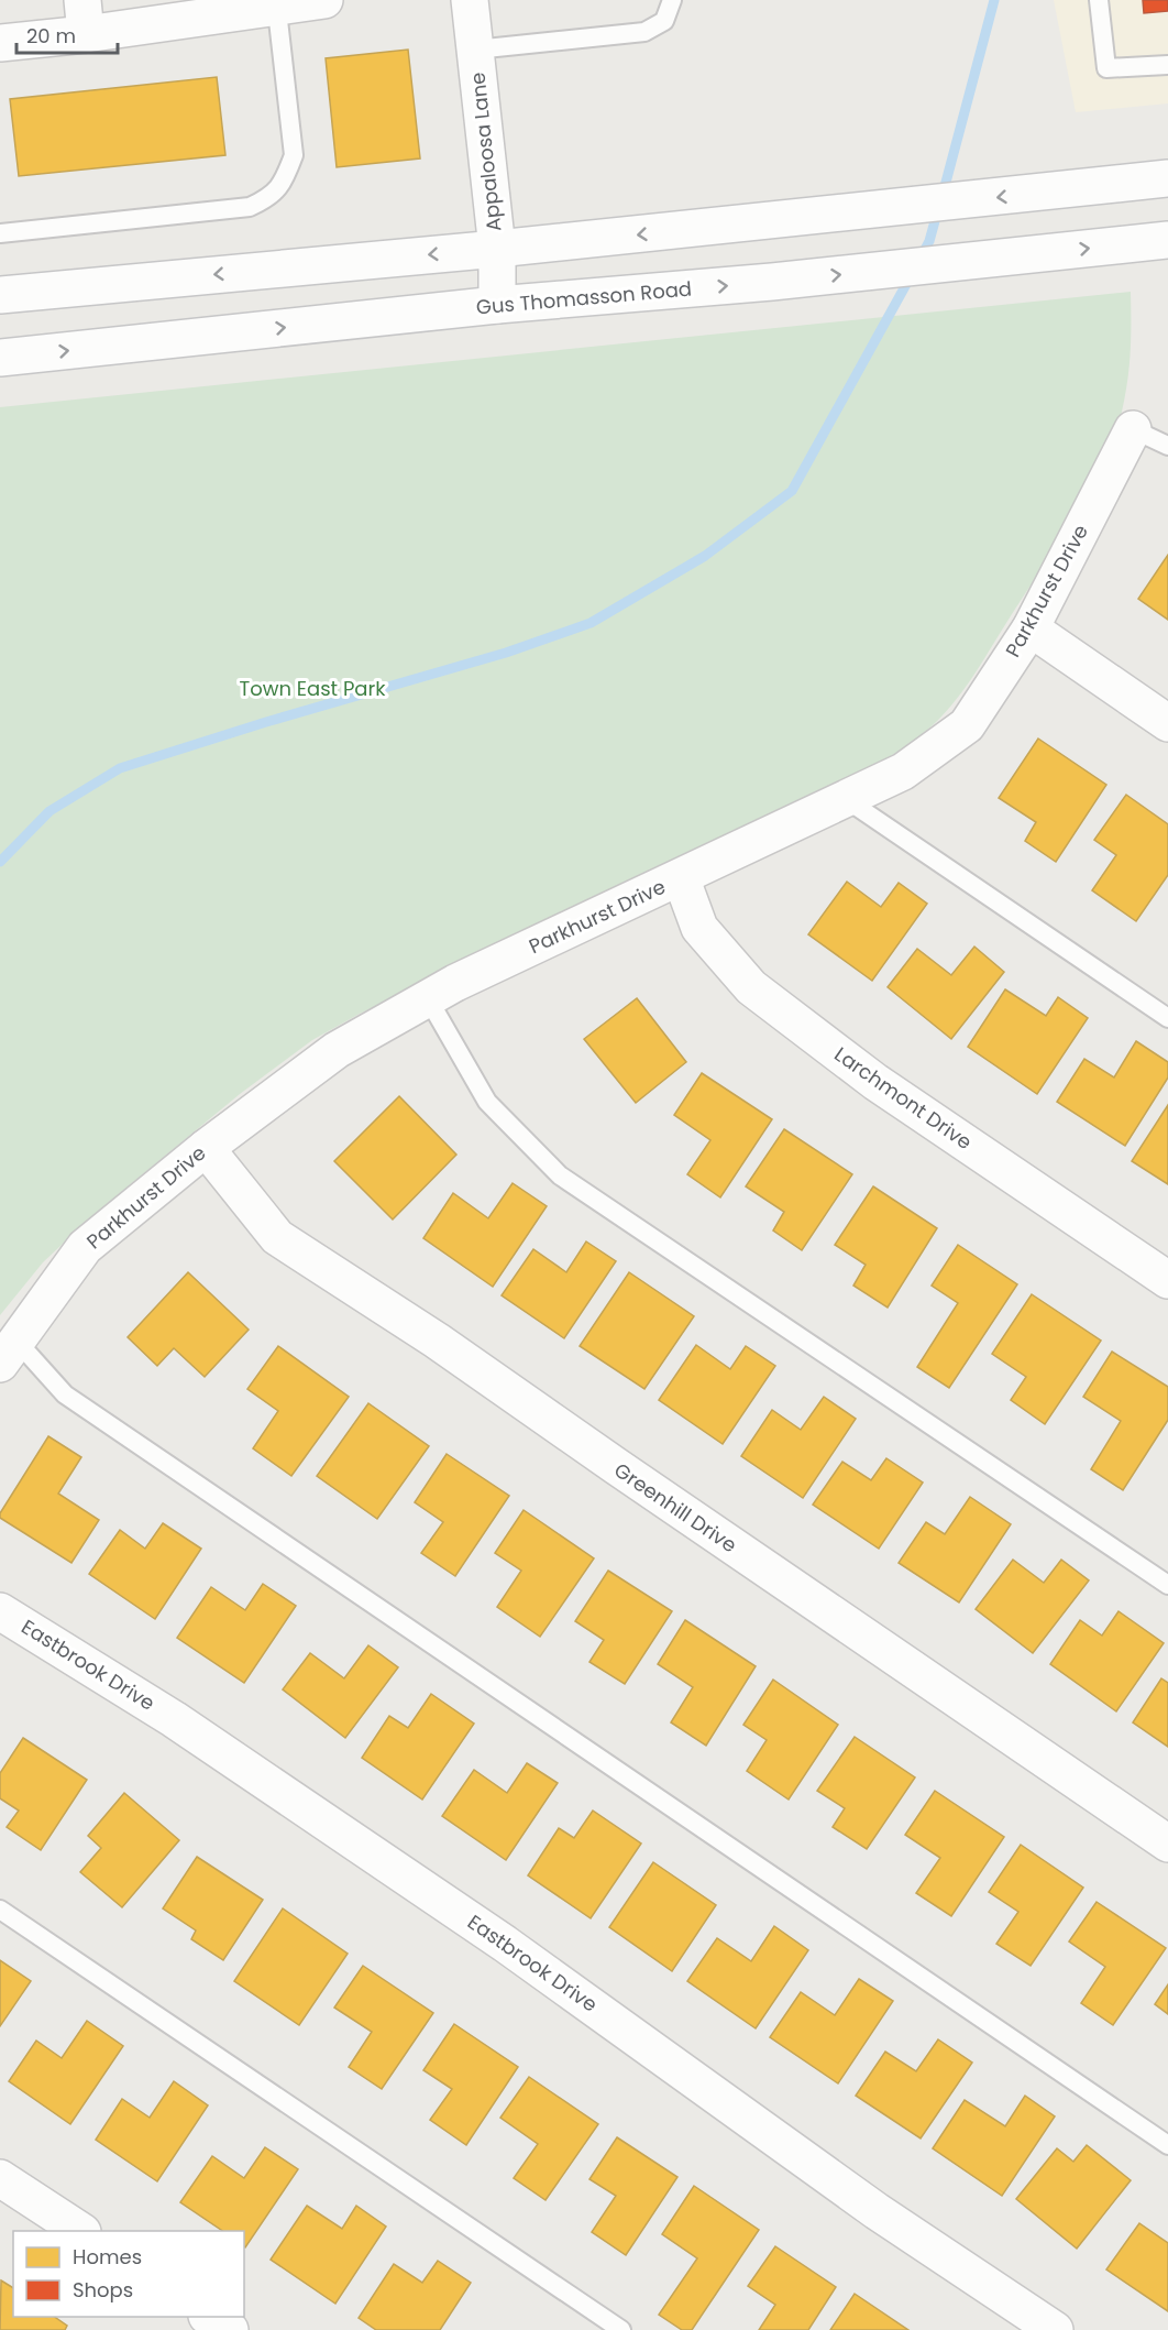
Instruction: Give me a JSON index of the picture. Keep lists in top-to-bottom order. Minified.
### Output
{"streets":{"street":["Appaloosa Lane","Gus Thomasson Road","Parkhurst Drive","Larchmont Drive","Greenhill Drive","Eastbrook Drive"]},"crossings":[["Appaloosa Lane","Gus Thomasson Road"],["Parkhurst Drive","Larchmont Drive"],["Parkhurst Drive","Greenhill Drive"]],"parks":["Town East Park"],"legend":["Homes","Shops"],"scale_bar":"20 m"}
